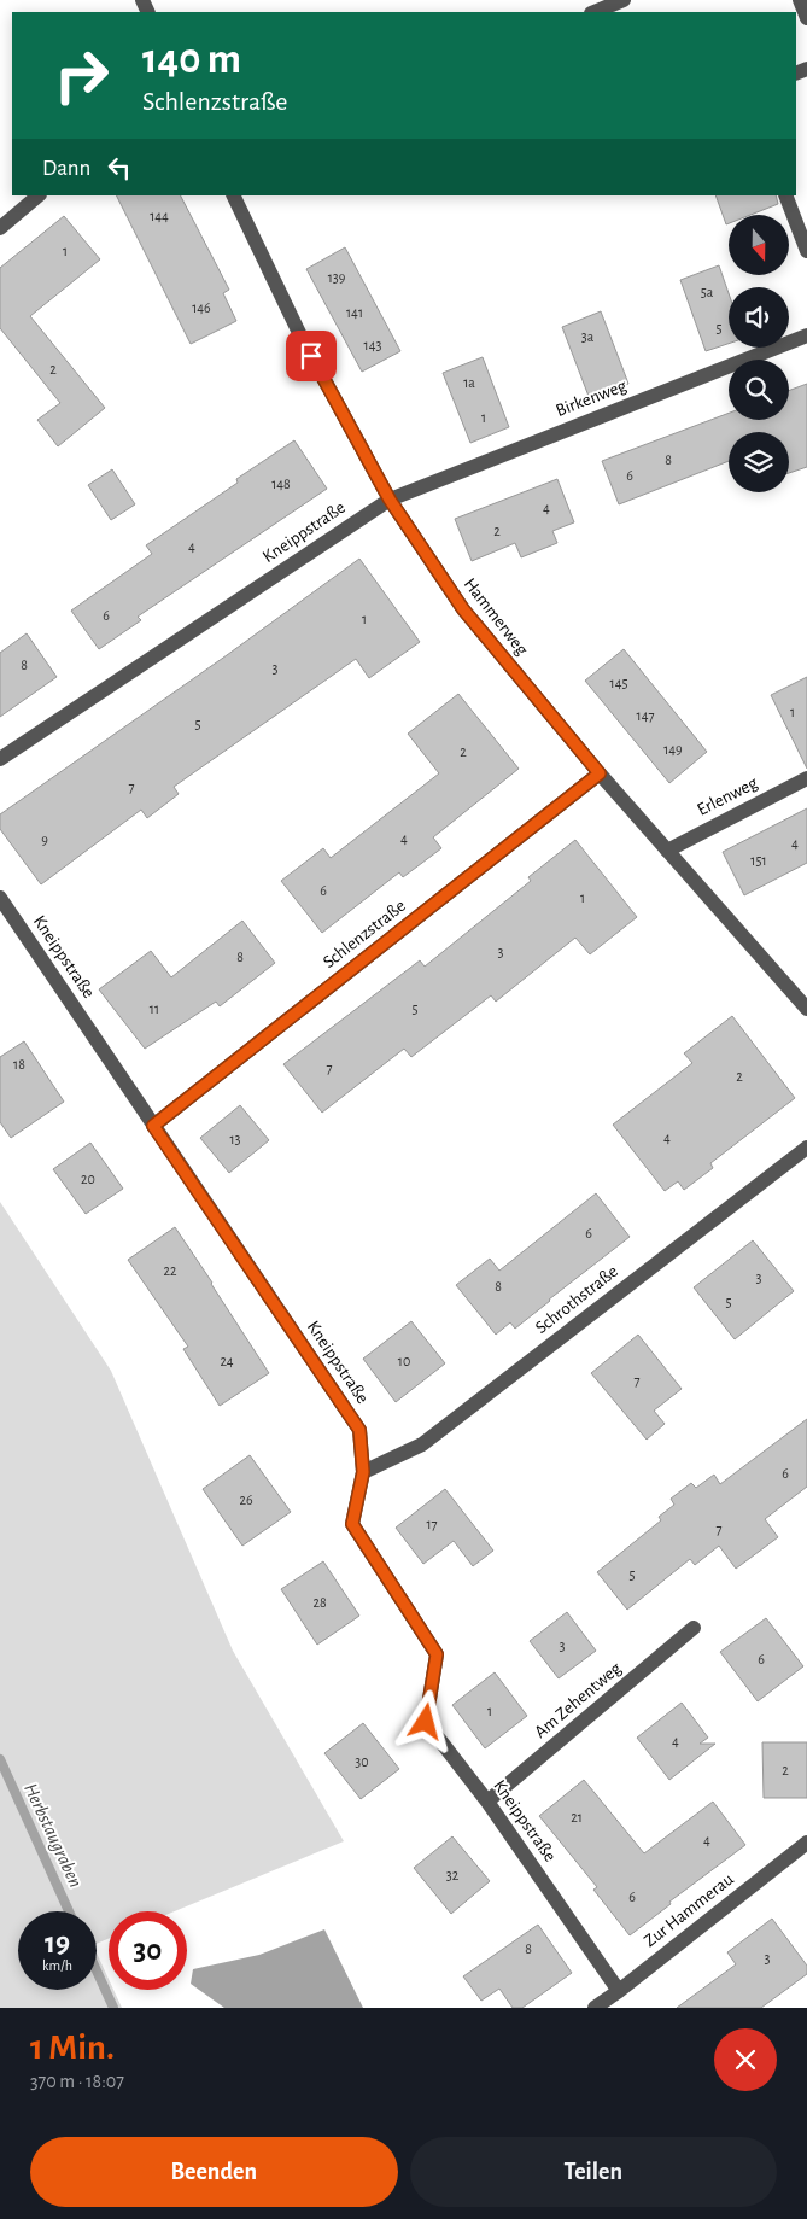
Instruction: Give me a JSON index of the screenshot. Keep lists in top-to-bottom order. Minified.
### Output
{"streets":{"street":["Birkenweg","Kneippstraße","Hammerweg","Erlenweg","Schlenzstraße","Schrothstraße","Am Zehentweg","Zur Hammerau"]},"crossings":[["Birkenweg","Kneippstraße"],["Birkenweg","Hammerweg"],["Kneippstraße","Hammerweg"],["Kneippstraße","Schlenzstraße"],["Kneippstraße","Schrothstraße"],["Kneippstraße","Am Zehentweg"],["Kneippstraße","Zur Hammerau"],["Hammerweg","Erlenweg"],["Hammerweg","Schlenzstraße"]],"water":["Herbstaugraben"],"house_numbers":["144","1","139","5a","146","141","5","3a","143","2","1a","1","8","6","148","4","2","4","6","1","8","3","145","1","147","5","149","2","7","4","9","4","151","6","1","3","8","11","5","18","7","2","4","13","20","6","22","3","8","5","24","10","7","6","26","17","7","5","28","3","6","1","4","30","2","21","4","32","6","8","3"],"north":"bottom","page":{"turn":["140 m","Schlenzstraße"],"then":"Dann","speed":"19 km/h","limit":"30","heading":["1 Min.","370 m · 18:07"],"buttons":["Beenden","Teilen"]}}
